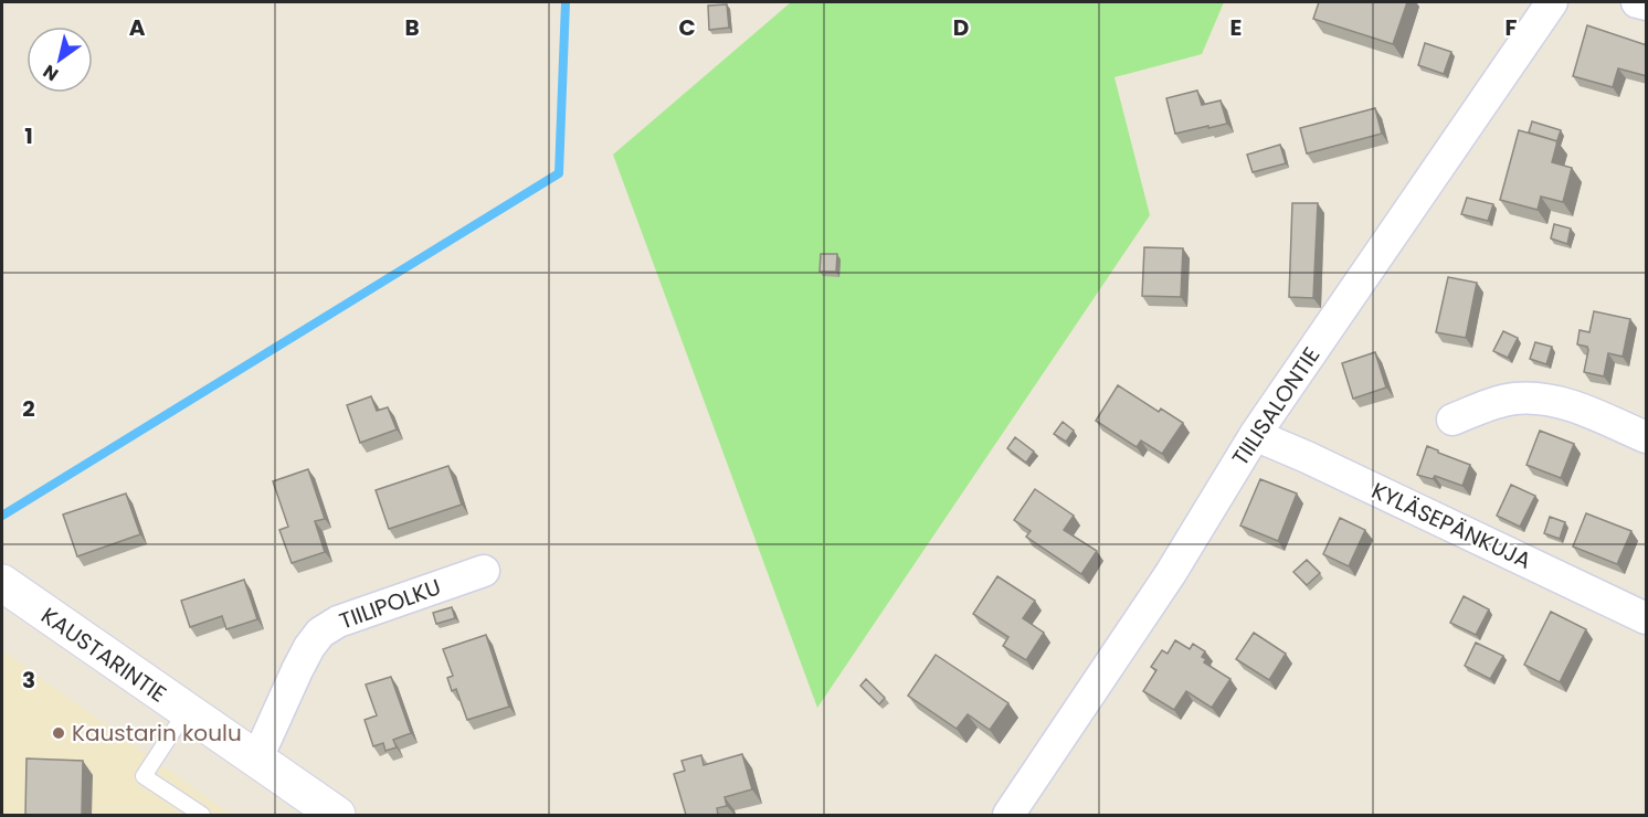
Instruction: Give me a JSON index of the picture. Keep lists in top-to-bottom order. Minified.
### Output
{"streets":{"street":["TIILISALONTIE","KYLÄSEPÄNKUJA","TIILIPOLKU","KAUSTARINTIE"]},"crossings":[["TIILISALONTIE","KYLÄSEPÄNKUJA"],["TIILIPOLKU","KAUSTARINTIE"]],"places":["Kaustarin koulu"],"north":"bottom left","grid":{"columns":["A","B","C","D","E","F"],"rows":["1","2","3"]}}
